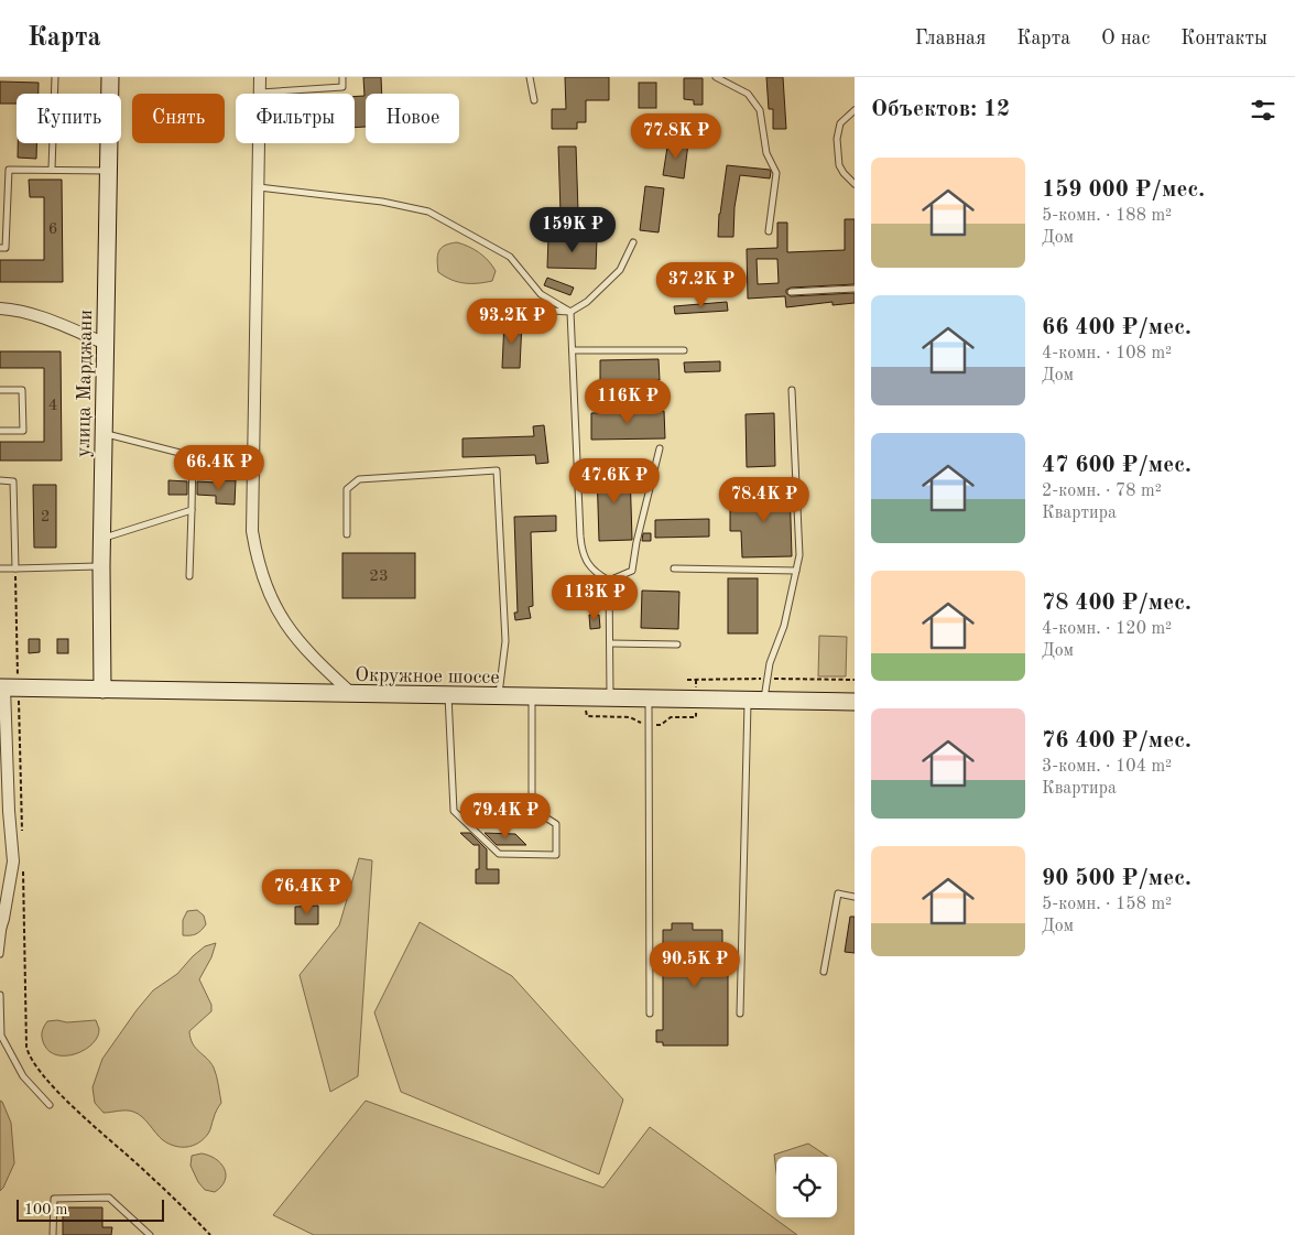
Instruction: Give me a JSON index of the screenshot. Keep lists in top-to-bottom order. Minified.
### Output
{"streets":{"street":["улица Марджани","Окружное шоссе"]},"crossings":[["улица Марджани","Окружное шоссе"]],"house_numbers":["6","4","2","23"],"scale_bar":"100 m","page":{"header":"Карта","nav":["Главная","Карта","О нас","Контакты"],"heading":"Объектов: 12","chip":["Купить","Снять","Фильтры","Новое"],"price":["77.8K ₽","159K ₽","37.2K ₽","93.2K ₽","116K ₽","66.4K ₽","47.6K ₽","78.4K ₽","113K ₽","79.4K ₽","76.4K ₽","90.5K ₽"],"list":[{"name":"159 000 ₽/мес.","note":"5-комн. · 188 m² · Дом"},{"name":"66 400 ₽/мес.","note":"4-комн. · 108 m² · Дом"},{"name":"47 600 ₽/мес.","note":"2-комн. · 78 m² · Квартира"},{"name":"78 400 ₽/мес.","note":"4-комн. · 120 m² · Дом"},{"name":"76 400 ₽/мес.","note":"3-комн. · 104 m² · Квартира"},{"name":"90 500 ₽/мес.","note":"5-комн. · 158 m² · Дом"}],"scale":"100 m"}}
